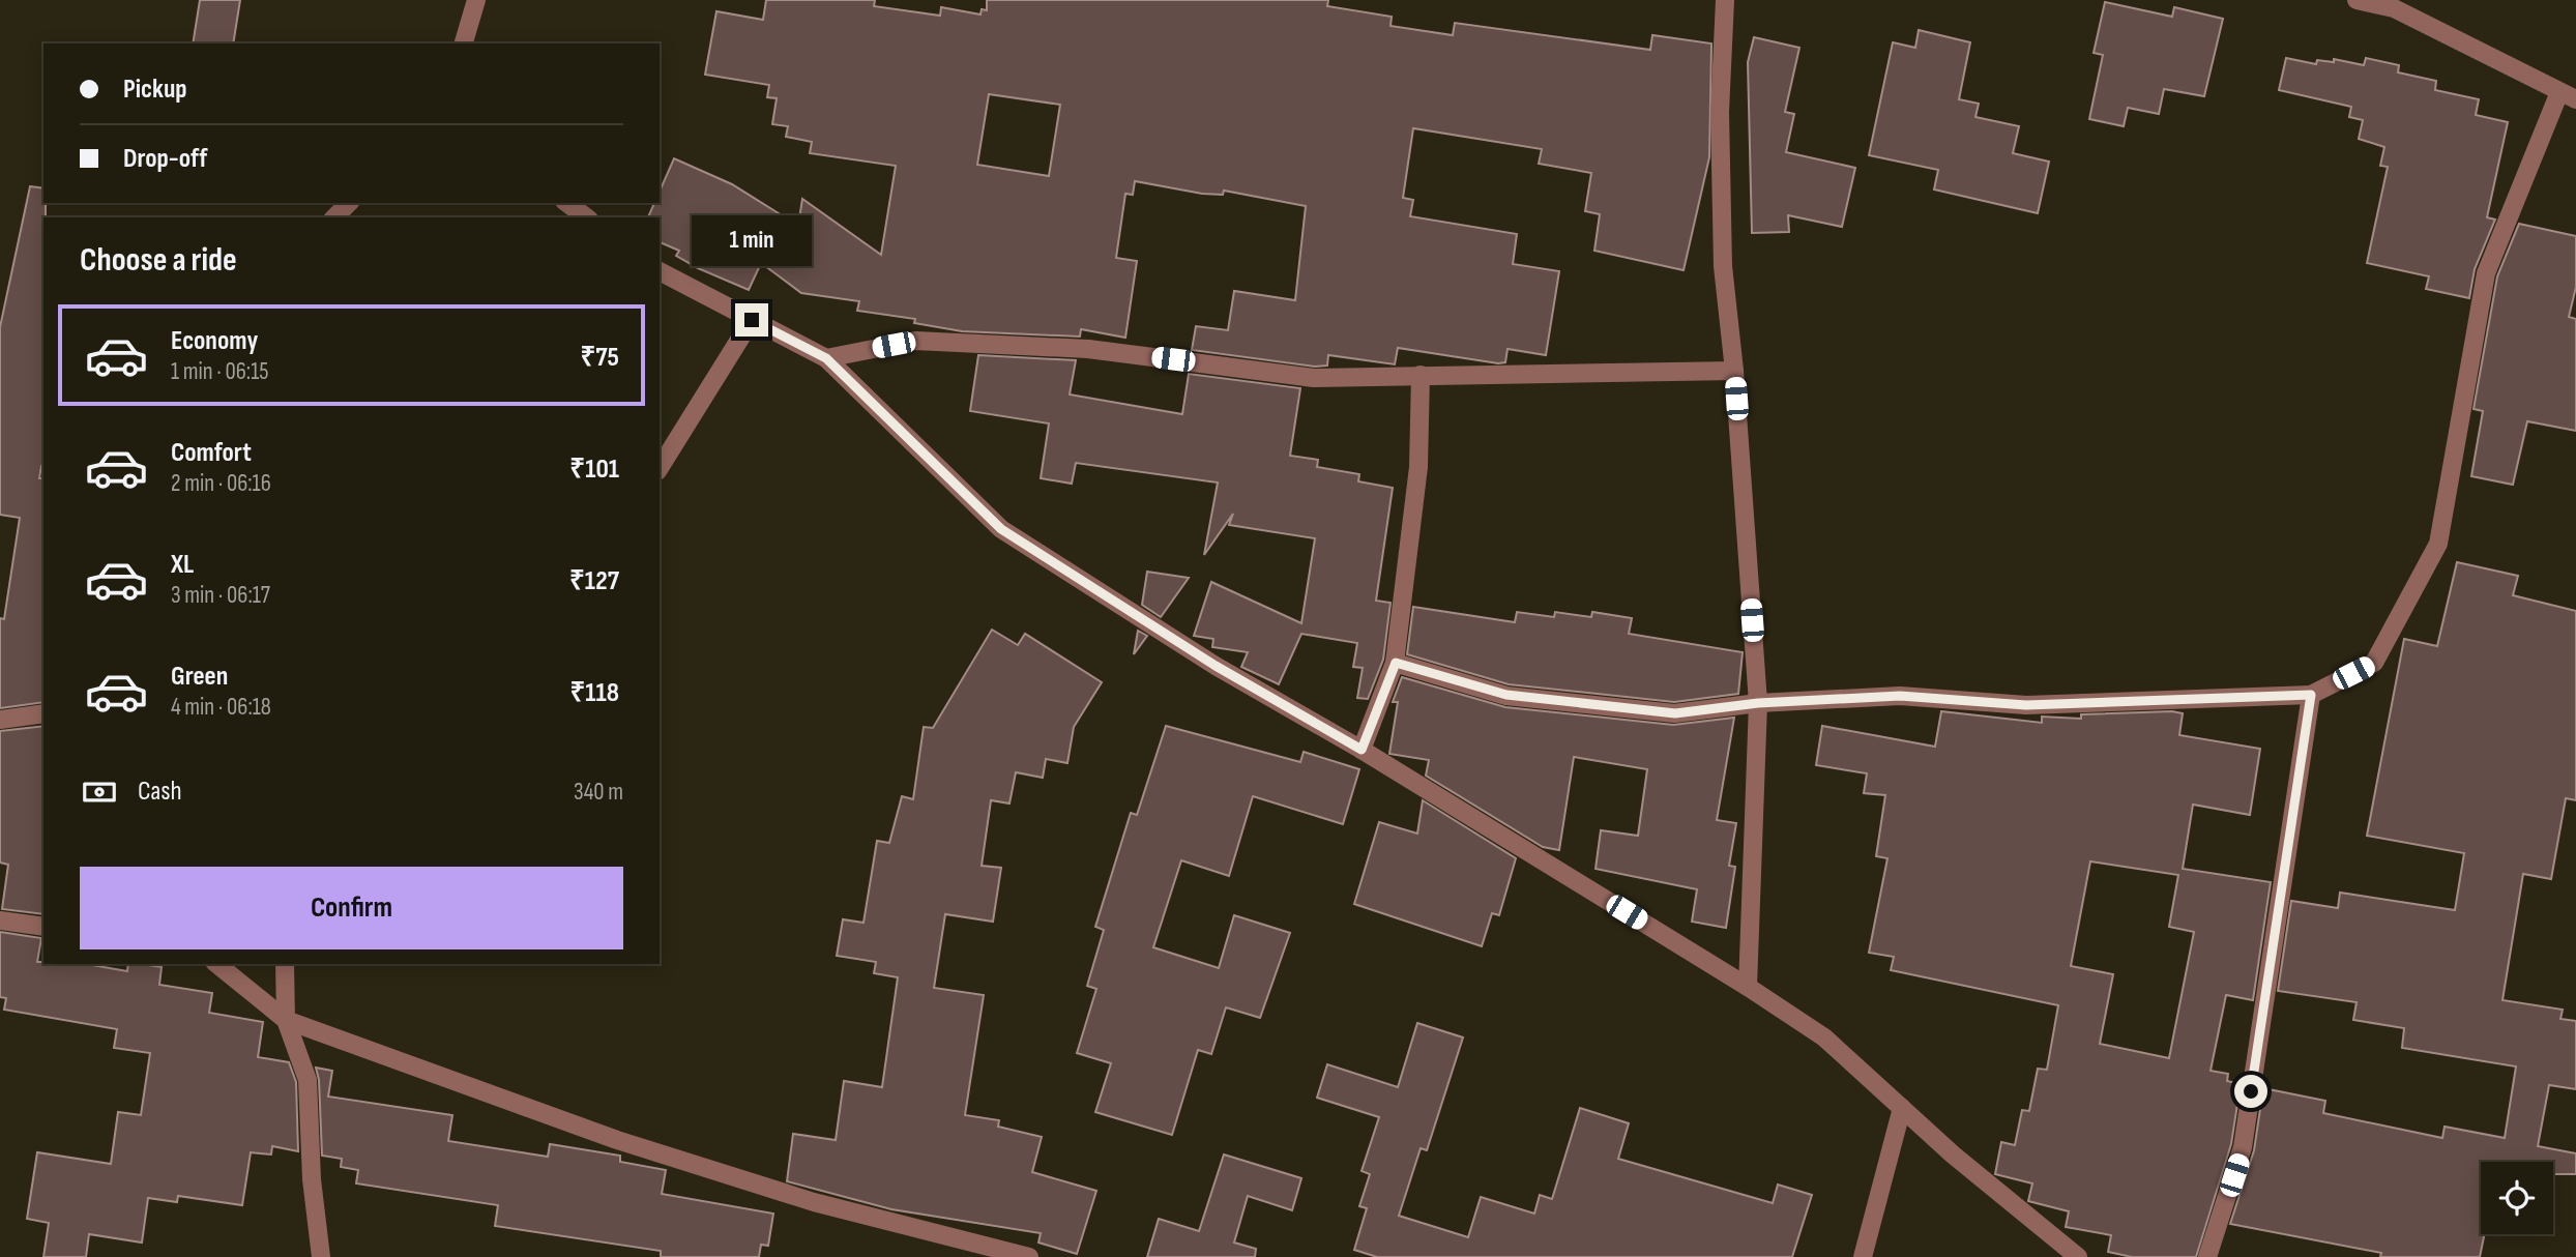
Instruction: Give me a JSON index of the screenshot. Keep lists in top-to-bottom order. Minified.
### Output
{"page":{"banner":["Pickup","Drop-off"],"bubble":"1 min","heading":"Choose a ride","list":[{"name":"Economy","note":"1 min · 06:15","value":"₹75"},{"name":"Comfort","note":"2 min · 06:16","value":"₹101"},{"name":"XL","note":"3 min · 06:17","value":"₹127"},{"name":"Green","note":"4 min · 06:18","value":"₹118"}],"pay":["Cash","340 m"],"buttons":"Confirm"}}
